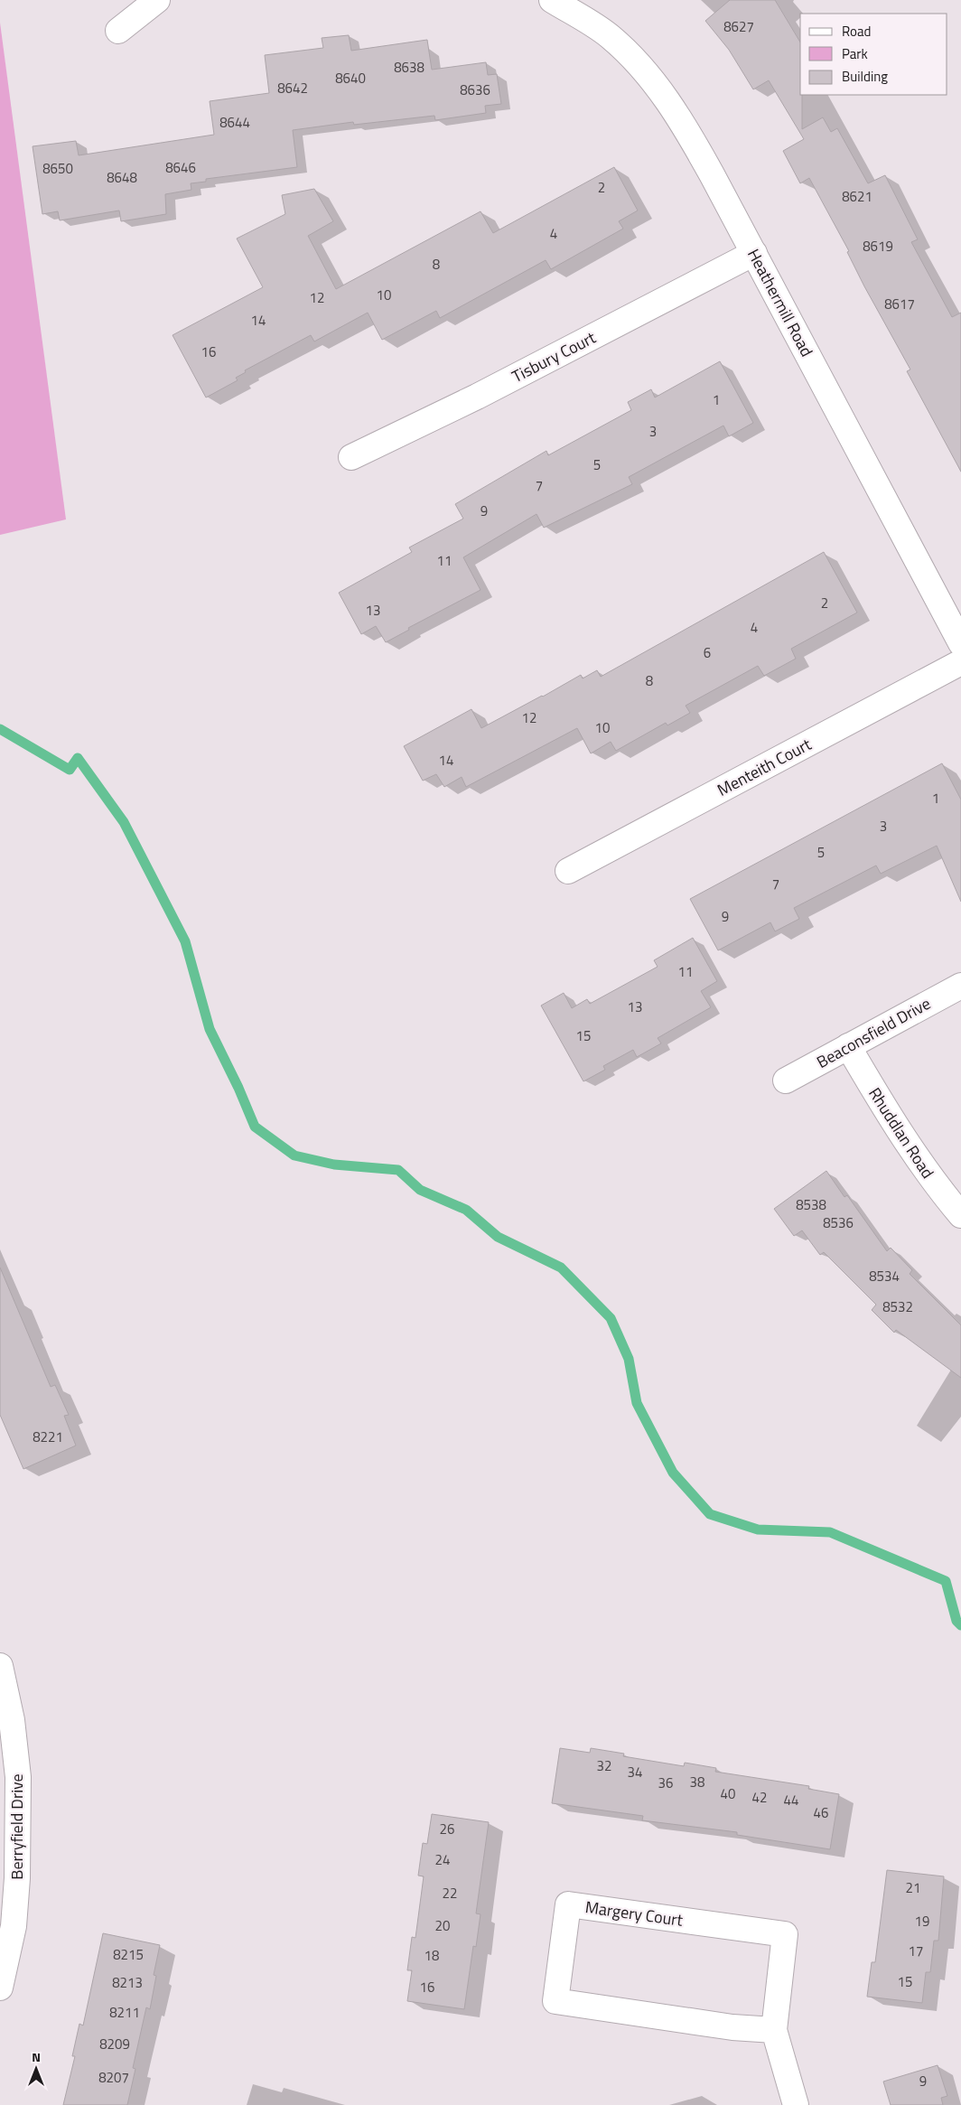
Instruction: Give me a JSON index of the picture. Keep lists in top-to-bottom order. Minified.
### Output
{"streets":{"street":["Heathermill Road","Tisbury Court","Menteith Court","Beaconsfield Drive","Rhuddlan Road","Berryfield Drive","Margery Court"]},"crossings":[["Heathermill Road","Tisbury Court"],["Beaconsfield Drive","Rhuddlan Road"]],"house_numbers":["8627","8638","8640","8642","8636","8644","8646","8650","8648","2","8621","4","8619","8","10","12","8617","14","16","1","3","5","7","9","11","2","13","4","6","8","12","10","14","1","3","5","7","9","11","13","15","8538","8536","8534","8532","8221","32","34","38","36","40","42","44","46","26","24","21","22","19","20","17","8215","18","15","8213","16","8211","8209","8207","9"],"legend":["Road","Park","Building"],"north":"top"}
